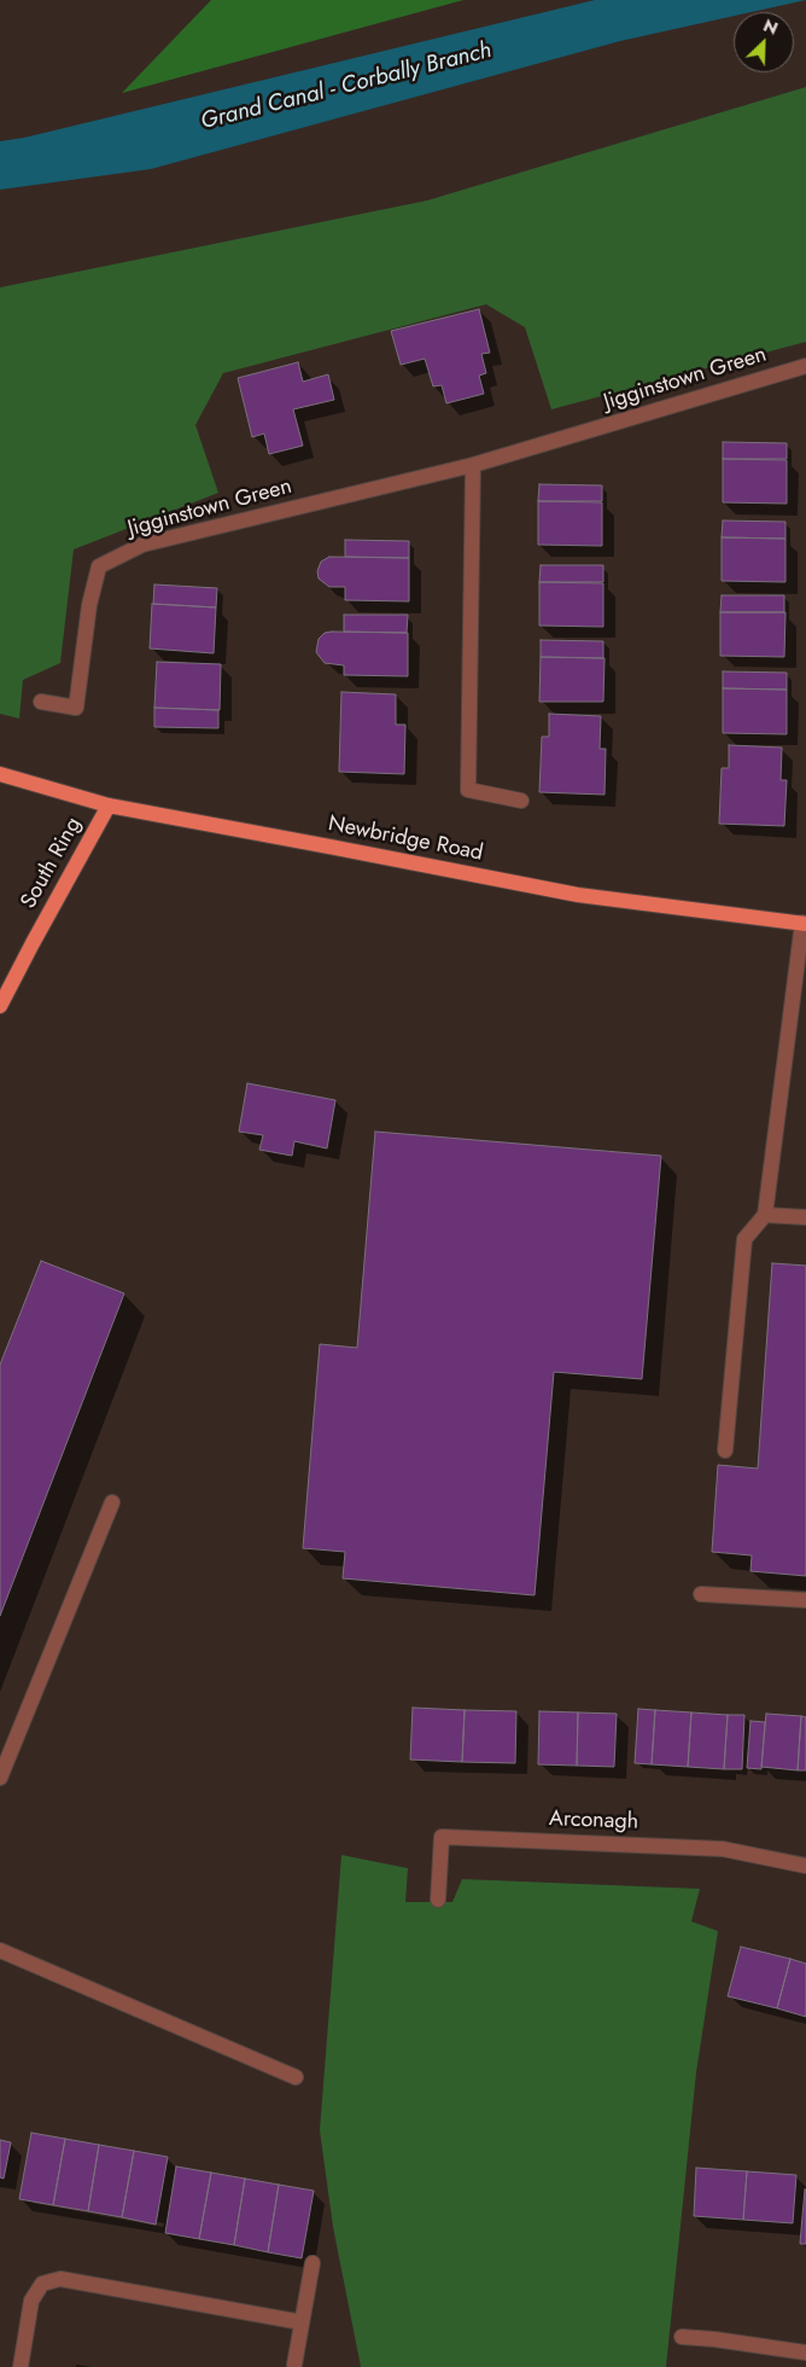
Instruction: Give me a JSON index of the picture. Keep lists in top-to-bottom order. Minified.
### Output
{"streets":{"main road":["Newbridge Road","South Ring"],"street":["Jigginstown Green","Arconagh"]},"crossings":[["Newbridge Road","South Ring"]],"water":["Grand Canal - Corbally Branch"],"north":"top right"}
